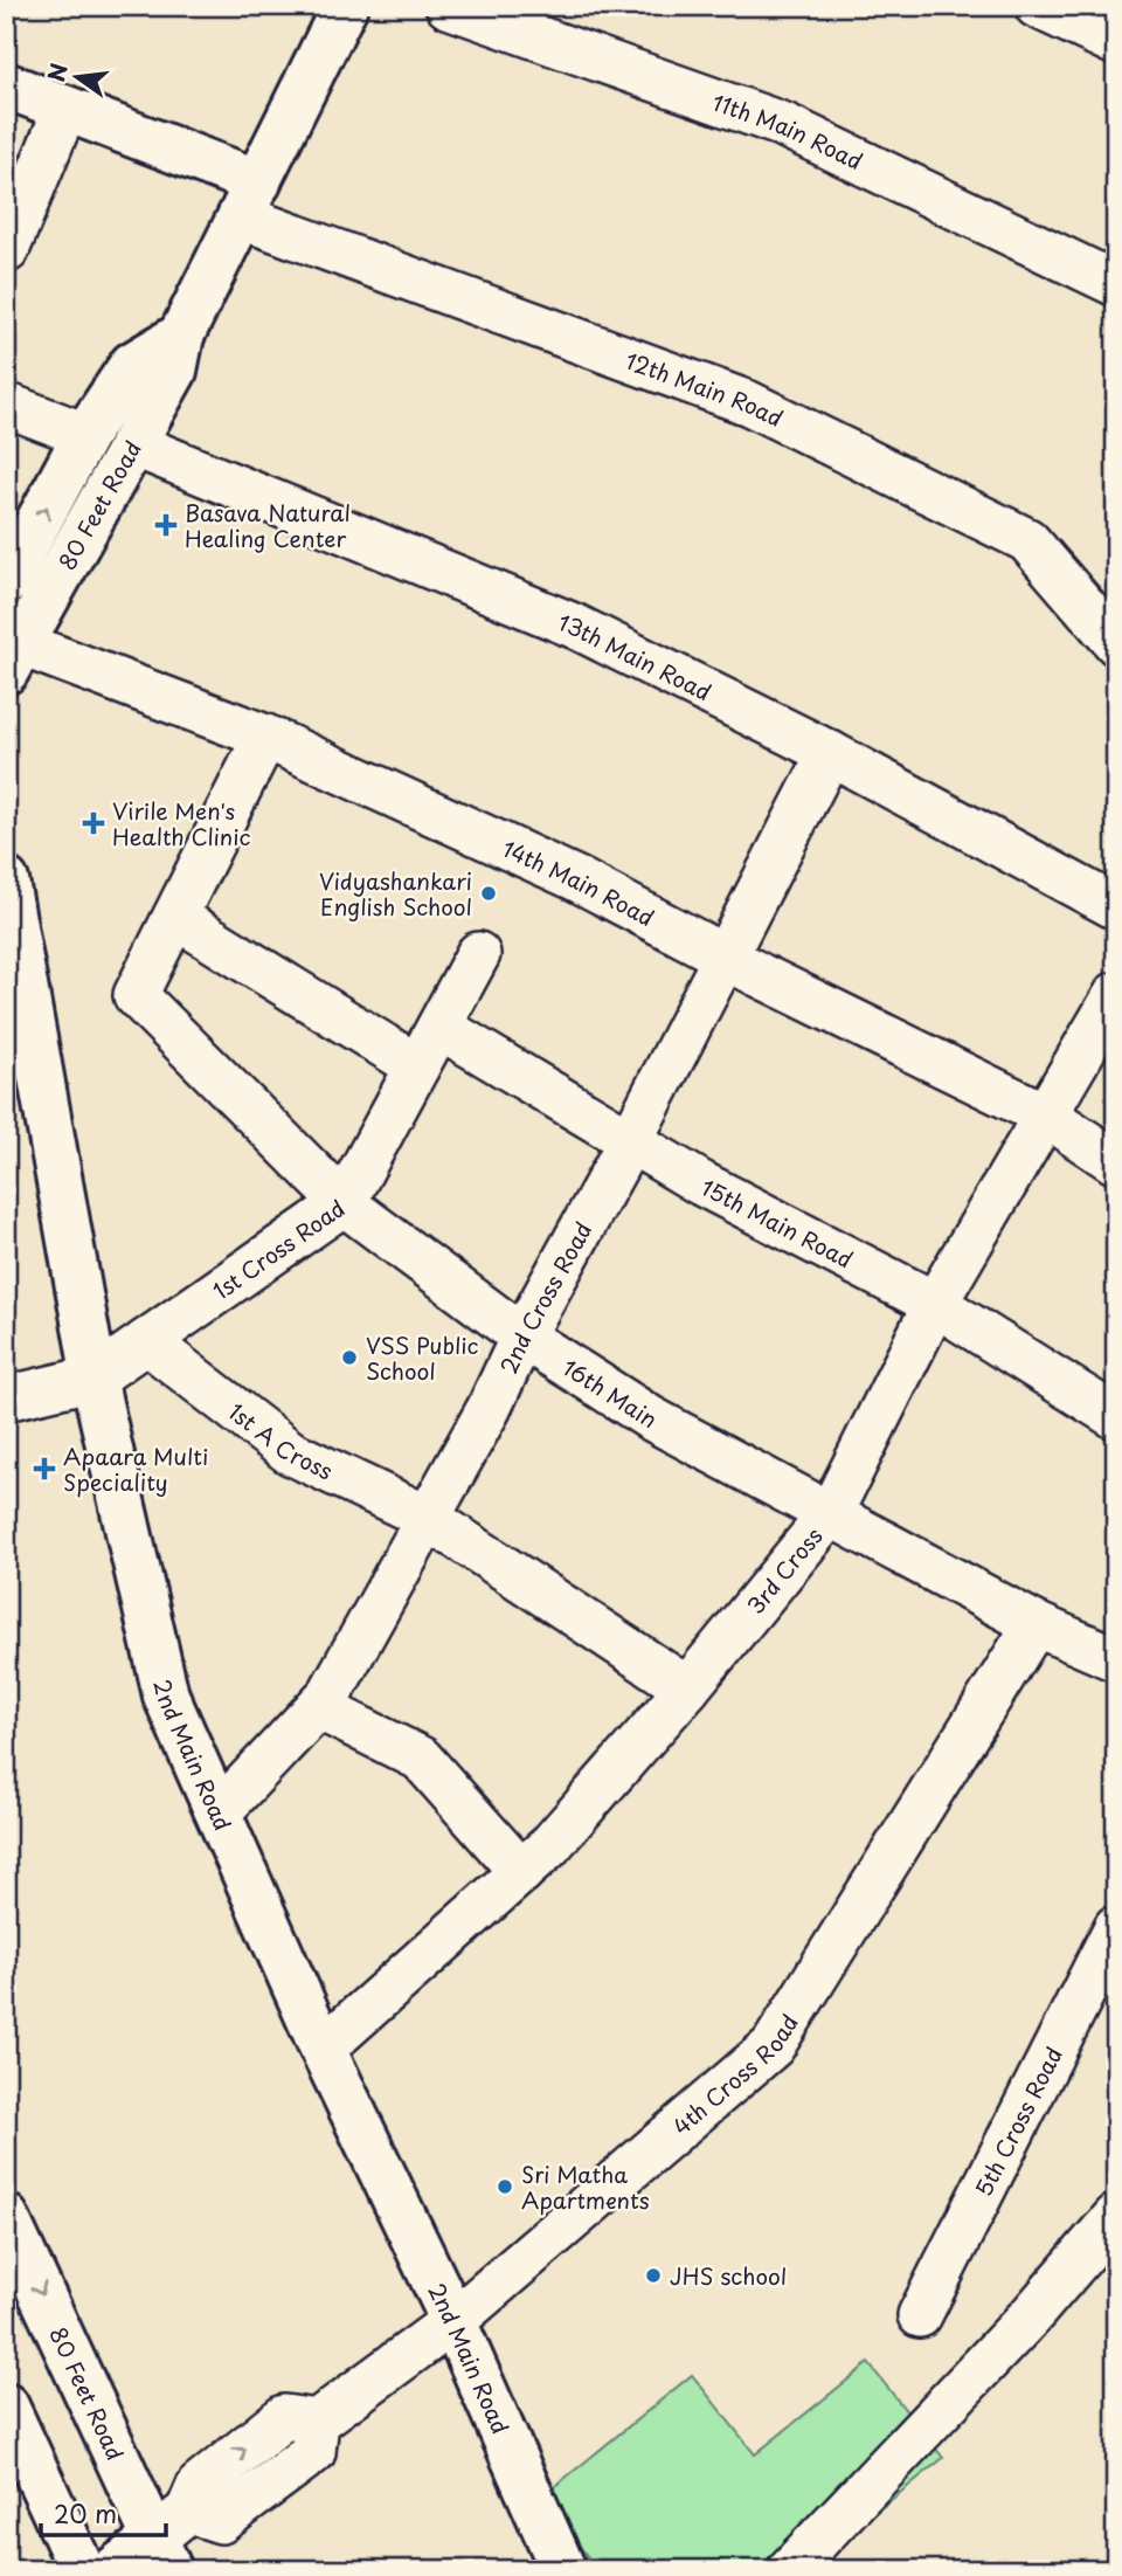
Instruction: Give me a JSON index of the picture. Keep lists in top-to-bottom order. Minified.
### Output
{"streets":{"street":["11th Main Road","12th Main Road","80 Feet Road","13th Main Road","14th Main Road","15th Main Road","1st Cross Road","2nd Cross Road","16th Main","1st A Cross","3rd Cross","2nd Main Road","4th Cross Road","5th Cross Road"]},"crossings":[["12th Main Road","80 Feet Road"],["80 Feet Road","13th Main Road"],["80 Feet Road","14th Main Road"],["80 Feet Road","4th Cross Road"],["13th Main Road","2nd Cross Road"],["14th Main Road","2nd Cross Road"],["14th Main Road","3rd Cross"],["15th Main Road","1st Cross Road"],["15th Main Road","2nd Cross Road"],["15th Main Road","3rd Cross"],["1st Cross Road","16th Main"],["1st Cross Road","1st A Cross"],["1st Cross Road","2nd Main Road"],["2nd Cross Road","16th Main"],["2nd Cross Road","1st A Cross"],["2nd Cross Road","2nd Main Road"],["16th Main","3rd Cross"],["16th Main","4th Cross Road"],["1st A Cross","3rd Cross"],["3rd Cross","2nd Main Road"],["2nd Main Road","4th Cross Road"]],"places":{"health":["Basava Natural Healing Center","Virile Men's Health Clinic","Apaara Multi Speciality"],"other":["Vidyashankari English School","VSS Public School","Sri Matha Apartments","JHS school"]},"scale_bar":"20 m","north":"left"}
